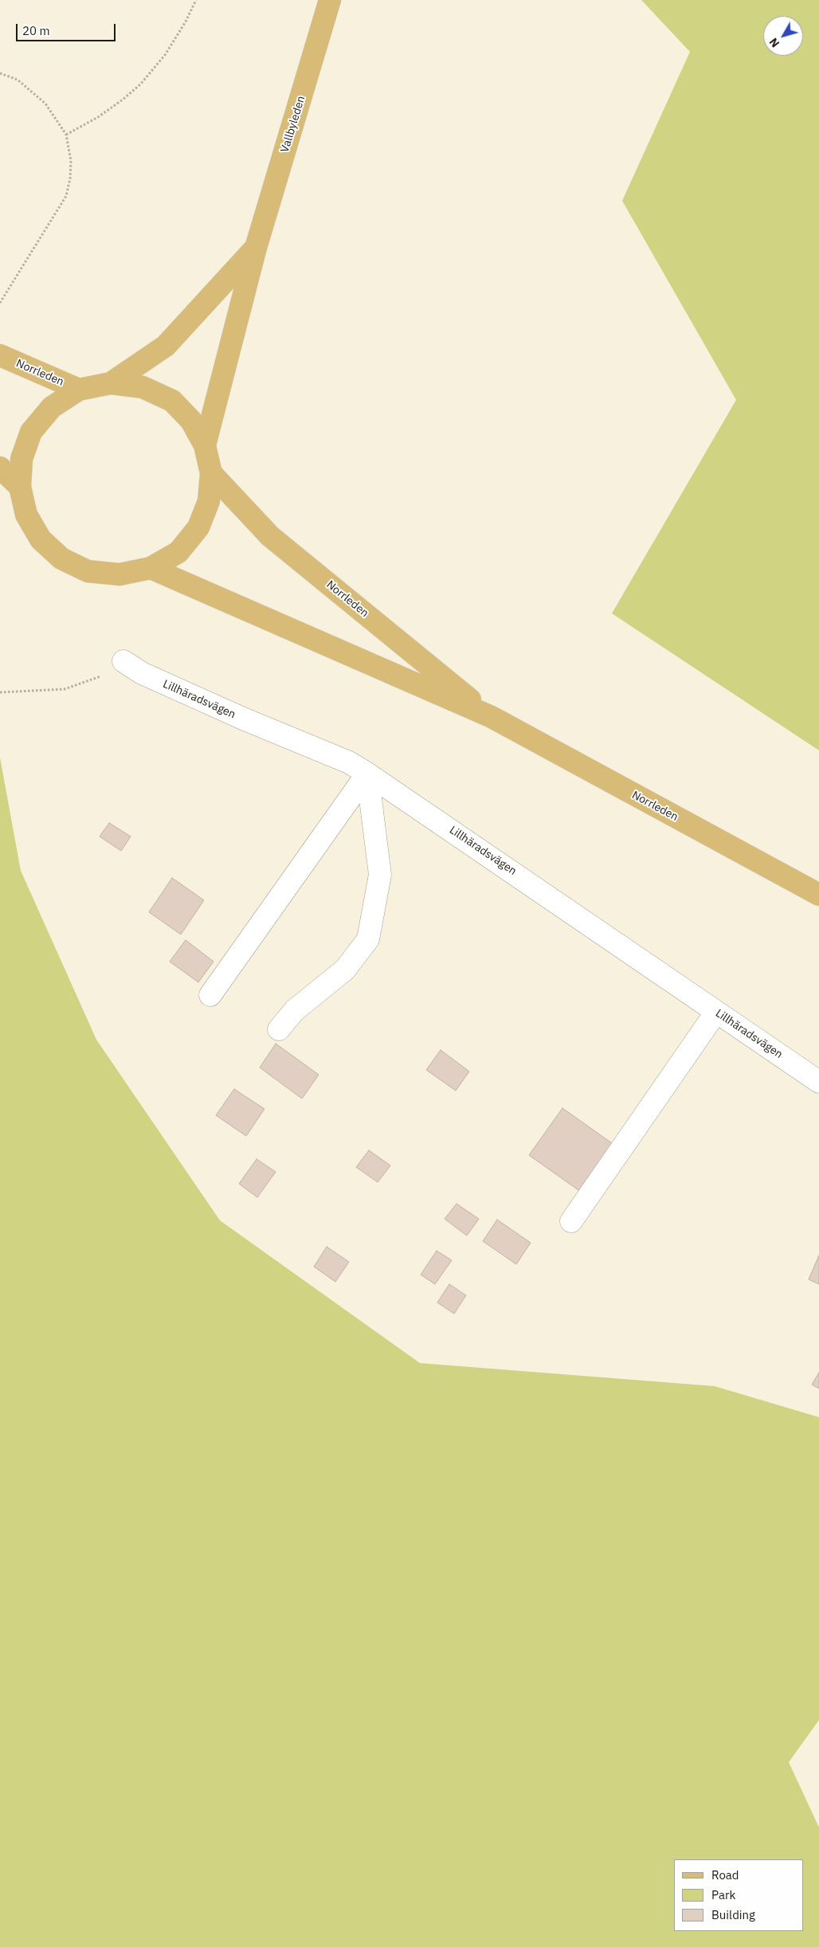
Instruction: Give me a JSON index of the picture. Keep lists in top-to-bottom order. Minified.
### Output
{"streets":{"main road":["Vallbyleden","Norrleden"],"street":["Lillhäradsvägen"]},"legend":["Road","Park","Building"],"scale_bar":"20 m","north":"bottom left"}
